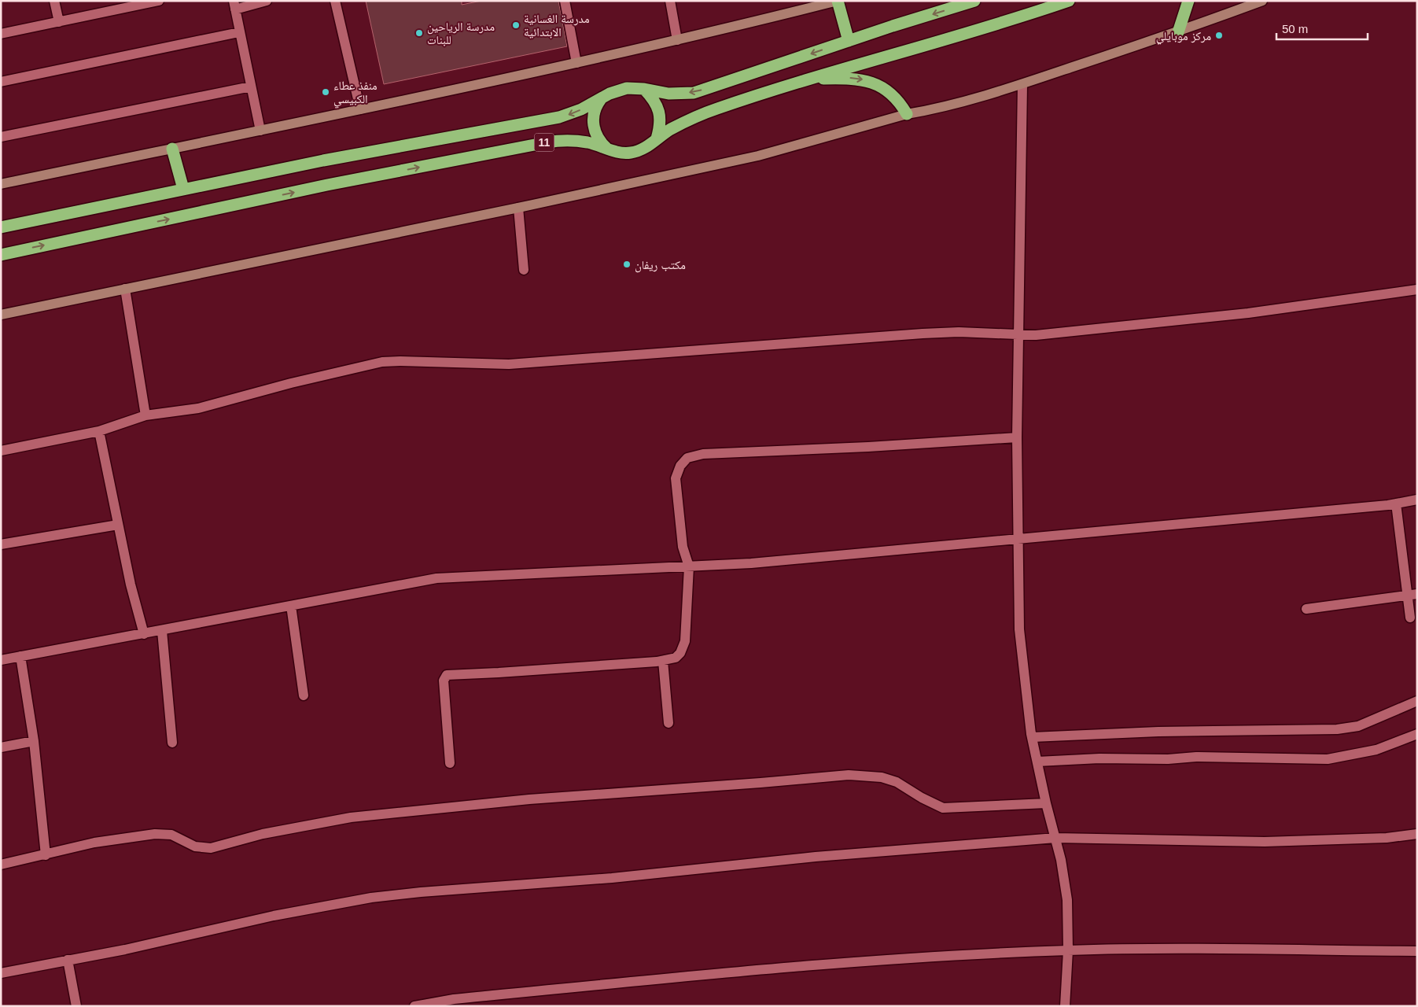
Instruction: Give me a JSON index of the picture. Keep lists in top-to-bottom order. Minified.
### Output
{"streets":{"highway":["11"]},"places":["مدرسة الغسانية الابتدائية","مدرسة الرياحين للبنات","مركز موبايلي","منفذ عطاء الكبيسي","مكتب ريفان"],"scale_bar":"50 m"}
